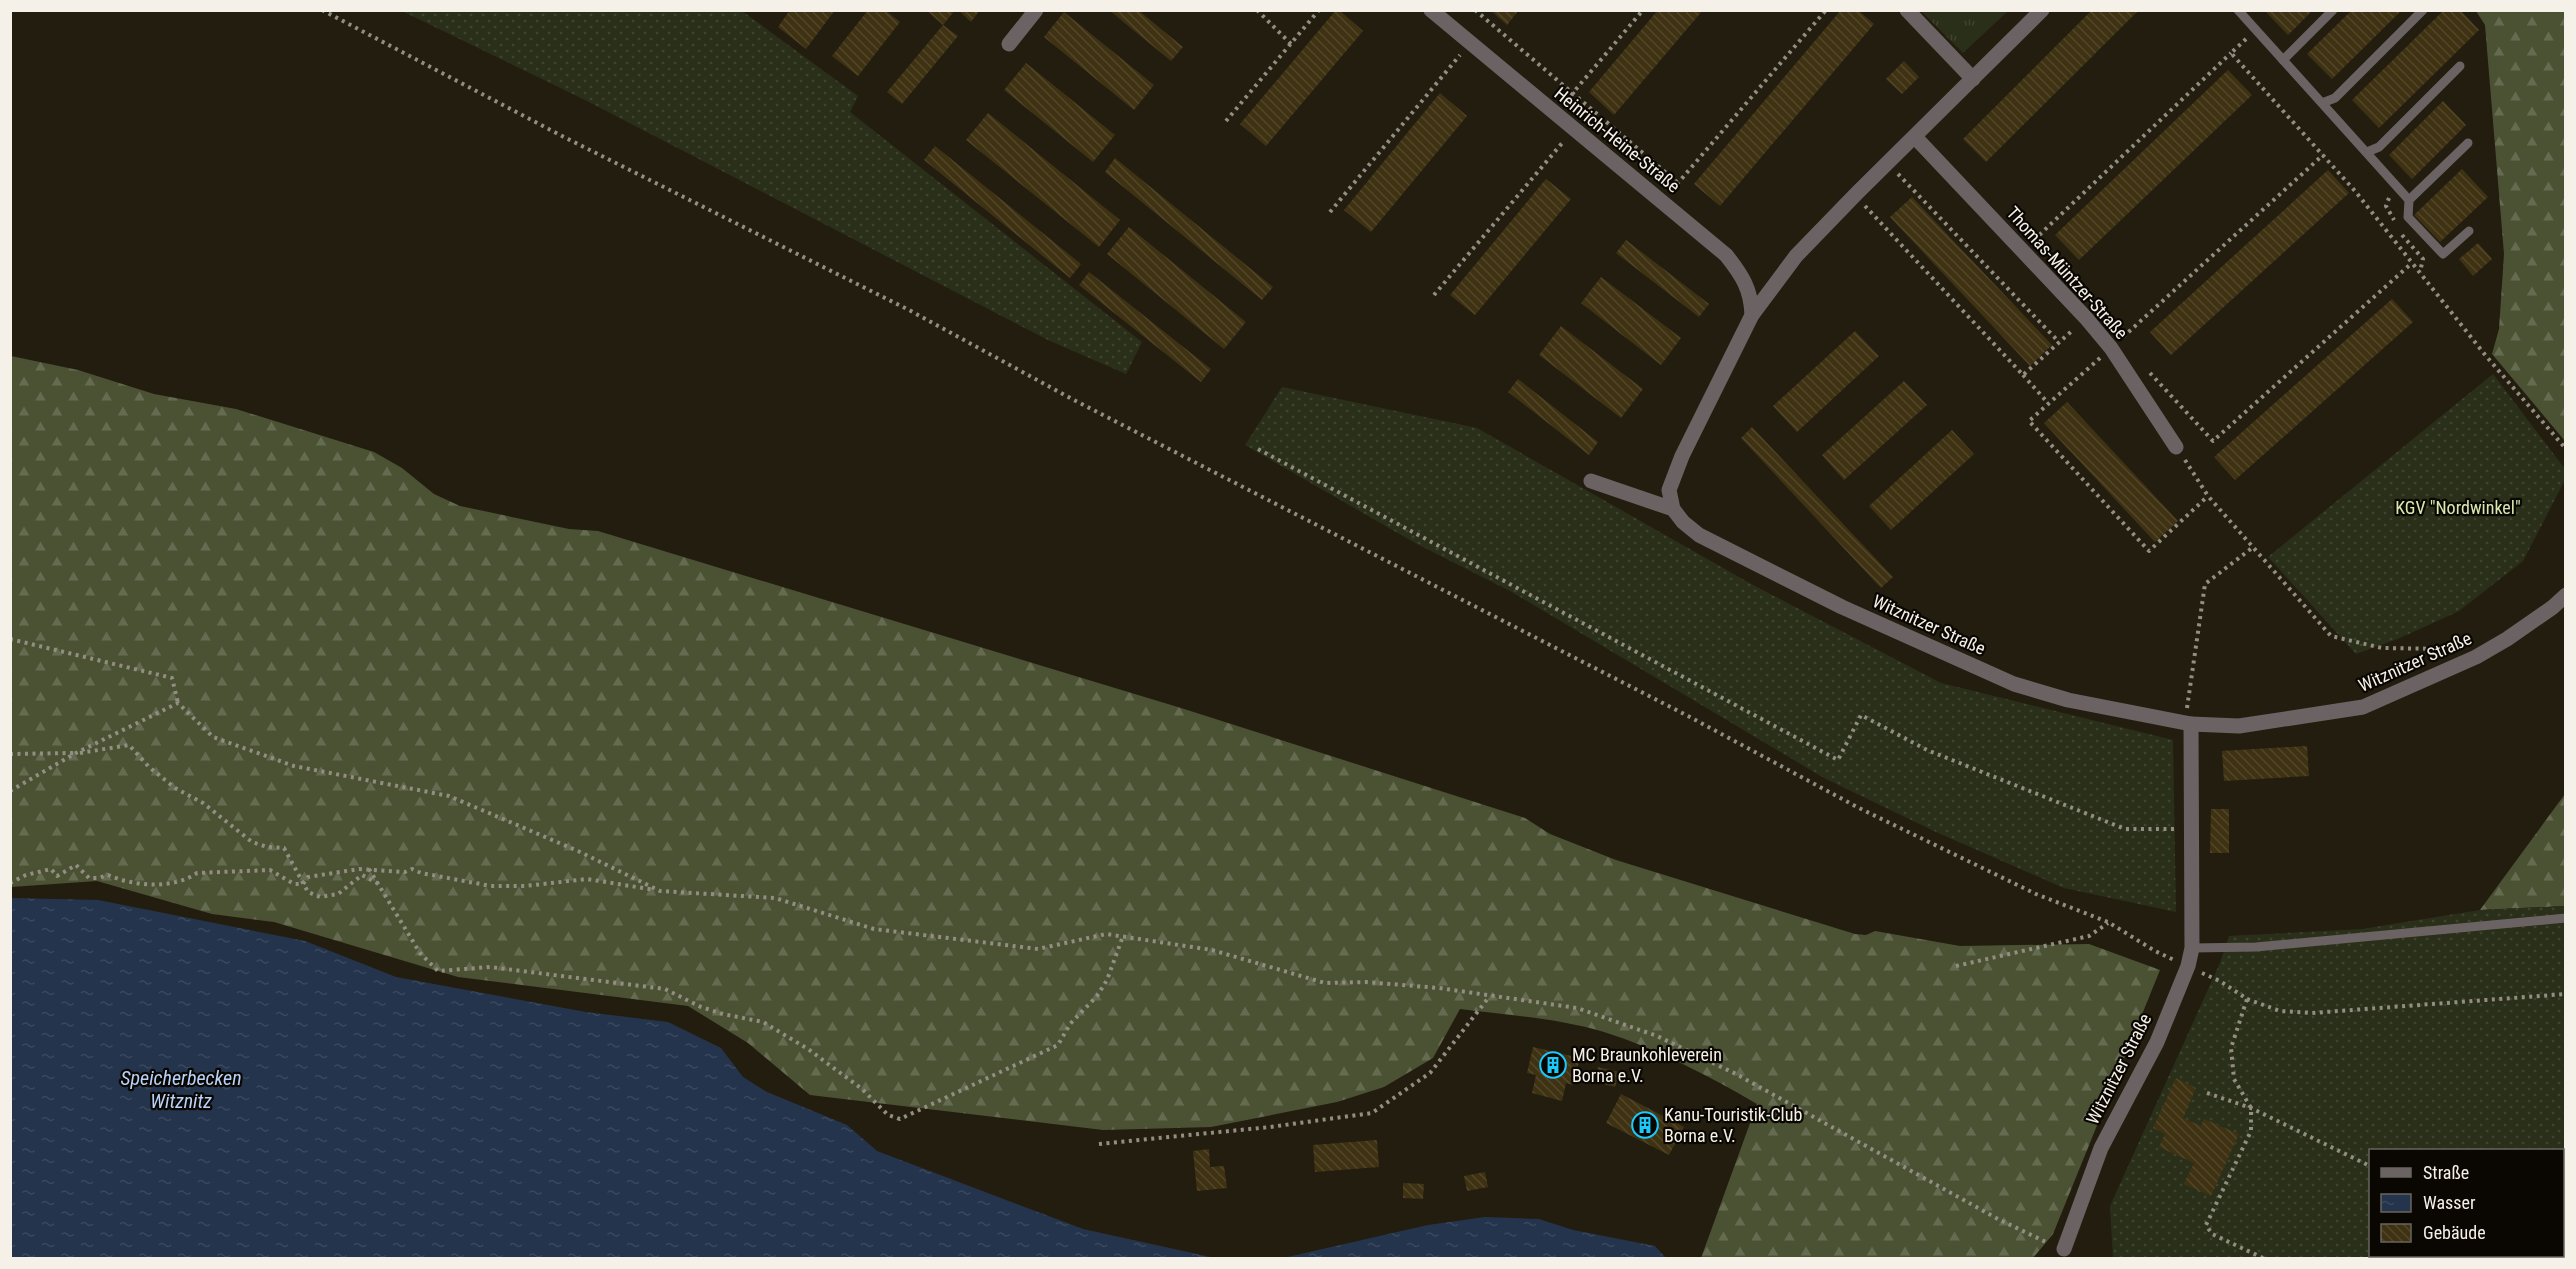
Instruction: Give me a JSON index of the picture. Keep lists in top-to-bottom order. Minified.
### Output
{"streets":{"street":["Heinrich-Heine-Straße","Thomas-Müntzer-Straße","Witznitzer Straße"]},"water":["Speicherbecken Witznitz"],"parks":["KGV \"Nordwinkel\""],"places":{"building":["MC Braunkohleverein Borna e.V.","Kanu-Touristik-Club Borna e.V."]},"legend":["Straße","Wasser","Gebäude"]}
